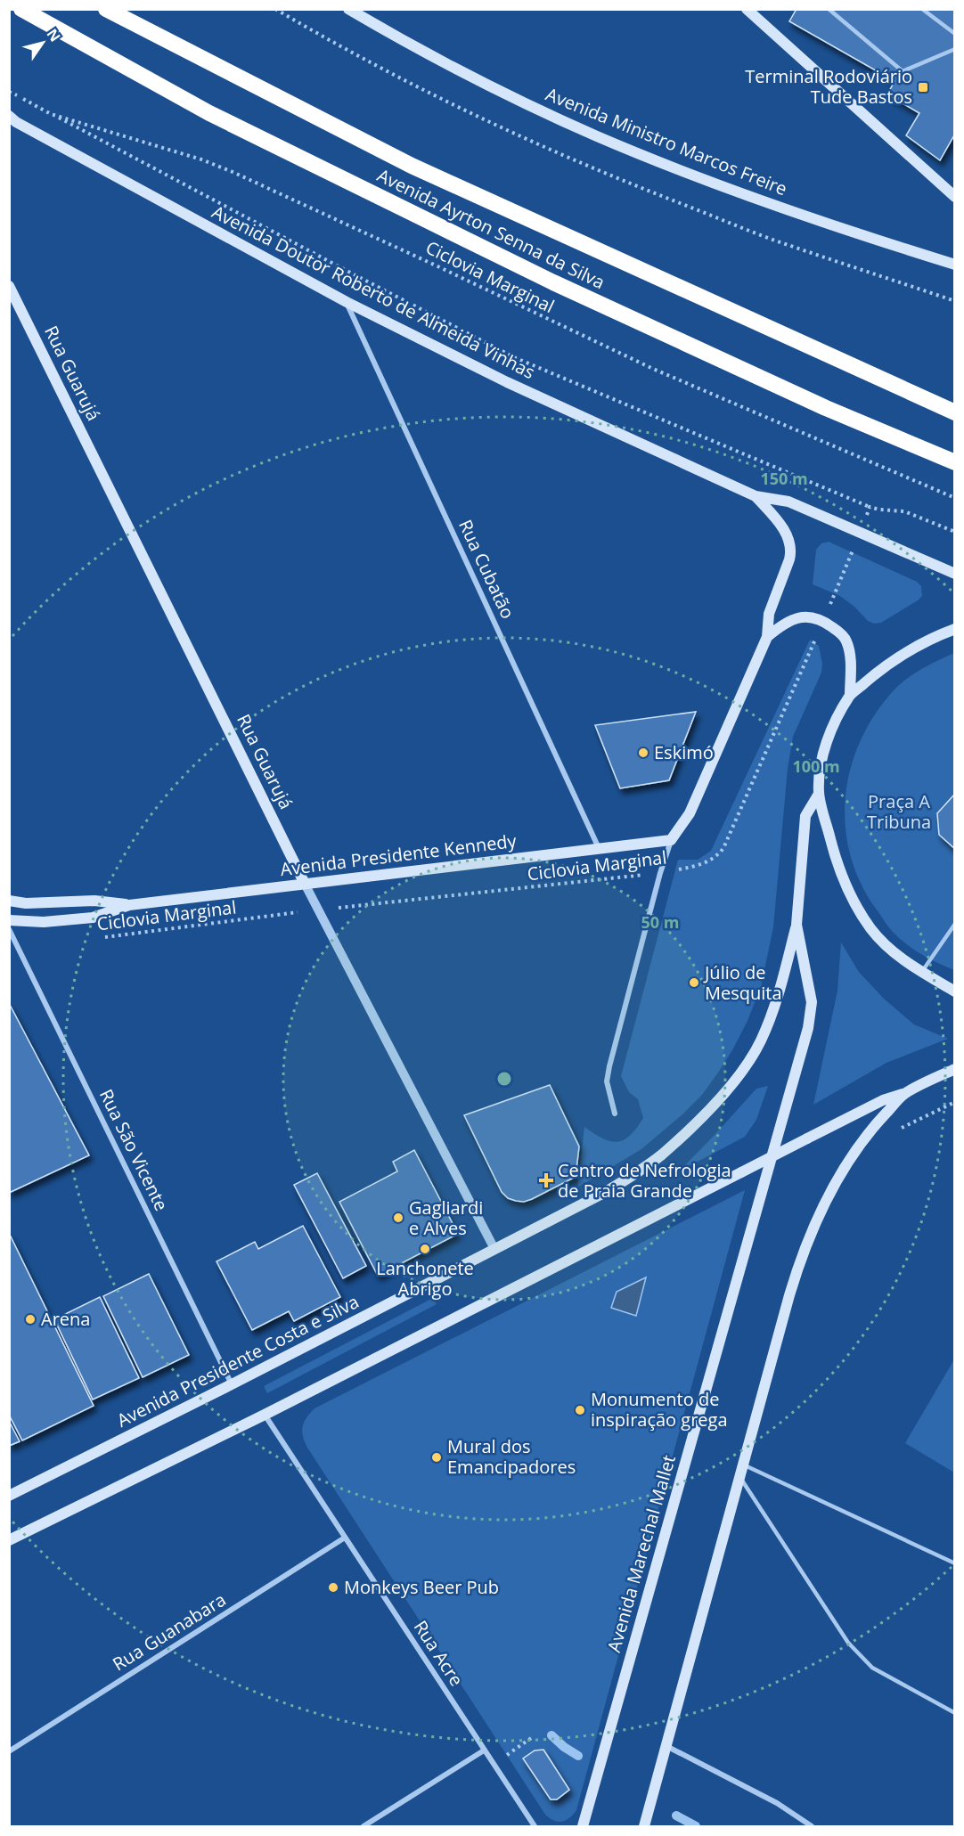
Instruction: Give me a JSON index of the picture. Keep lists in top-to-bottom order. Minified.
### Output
{"streets":{"highway":["Avenida Ayrton Senna da Silva"],"main road":["Avenida Ministro Marcos Freire","Avenida Doutor Roberto de Almeida Vinhas","Rua Guarujá","Avenida Presidente Kennedy","Avenida Presidente Costa e Silva","Avenida Marechal Mallet"],"street":["Rua Cubatão","Rua São Vicente","Rua Guanabara","Rua Acre"],"path":["Ciclovia Marginal"]},"crossings":[["Ciclovia Marginal","Rua Guarujá"],["Avenida Doutor Roberto de Almeida Vinhas","Rua Cubatão"],["Rua Guarujá","Avenida Presidente Kennedy"],["Rua Guarujá","Avenida Presidente Costa e Silva"],["Rua Cubatão","Avenida Presidente Kennedy"],["Rua São Vicente","Avenida Presidente Costa e Silva"],["Avenida Presidente Costa e Silva","Avenida Marechal Mallet"],["Rua Guanabara","Rua Acre"]],"parks":["Praça A Tribuna"],"places":{"transit":["Terminal Rodoviário Tude Bastos"],"other":["Eskimó","Júlio de Mesquita","Gagliardi e Alves","Lanchonete Abrigo","Arena","Monumento de inspiração grega","Mural dos Emancipadores","Monkeys Beer Pub"],"health":["Centro de Nefrologia de Praia Grande"]},"north":"top right","rings":["150 m","100 m","50 m"]}
